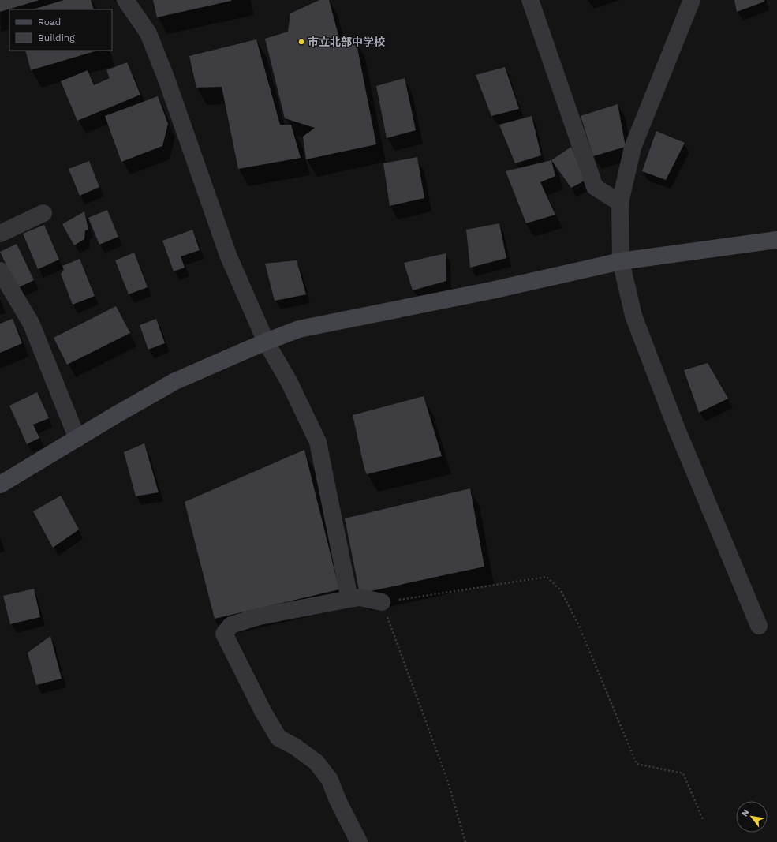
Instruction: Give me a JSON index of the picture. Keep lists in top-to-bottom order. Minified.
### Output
{"places":["市立北部中学校"],"legend":["Road","Building"],"north":"top left"}
